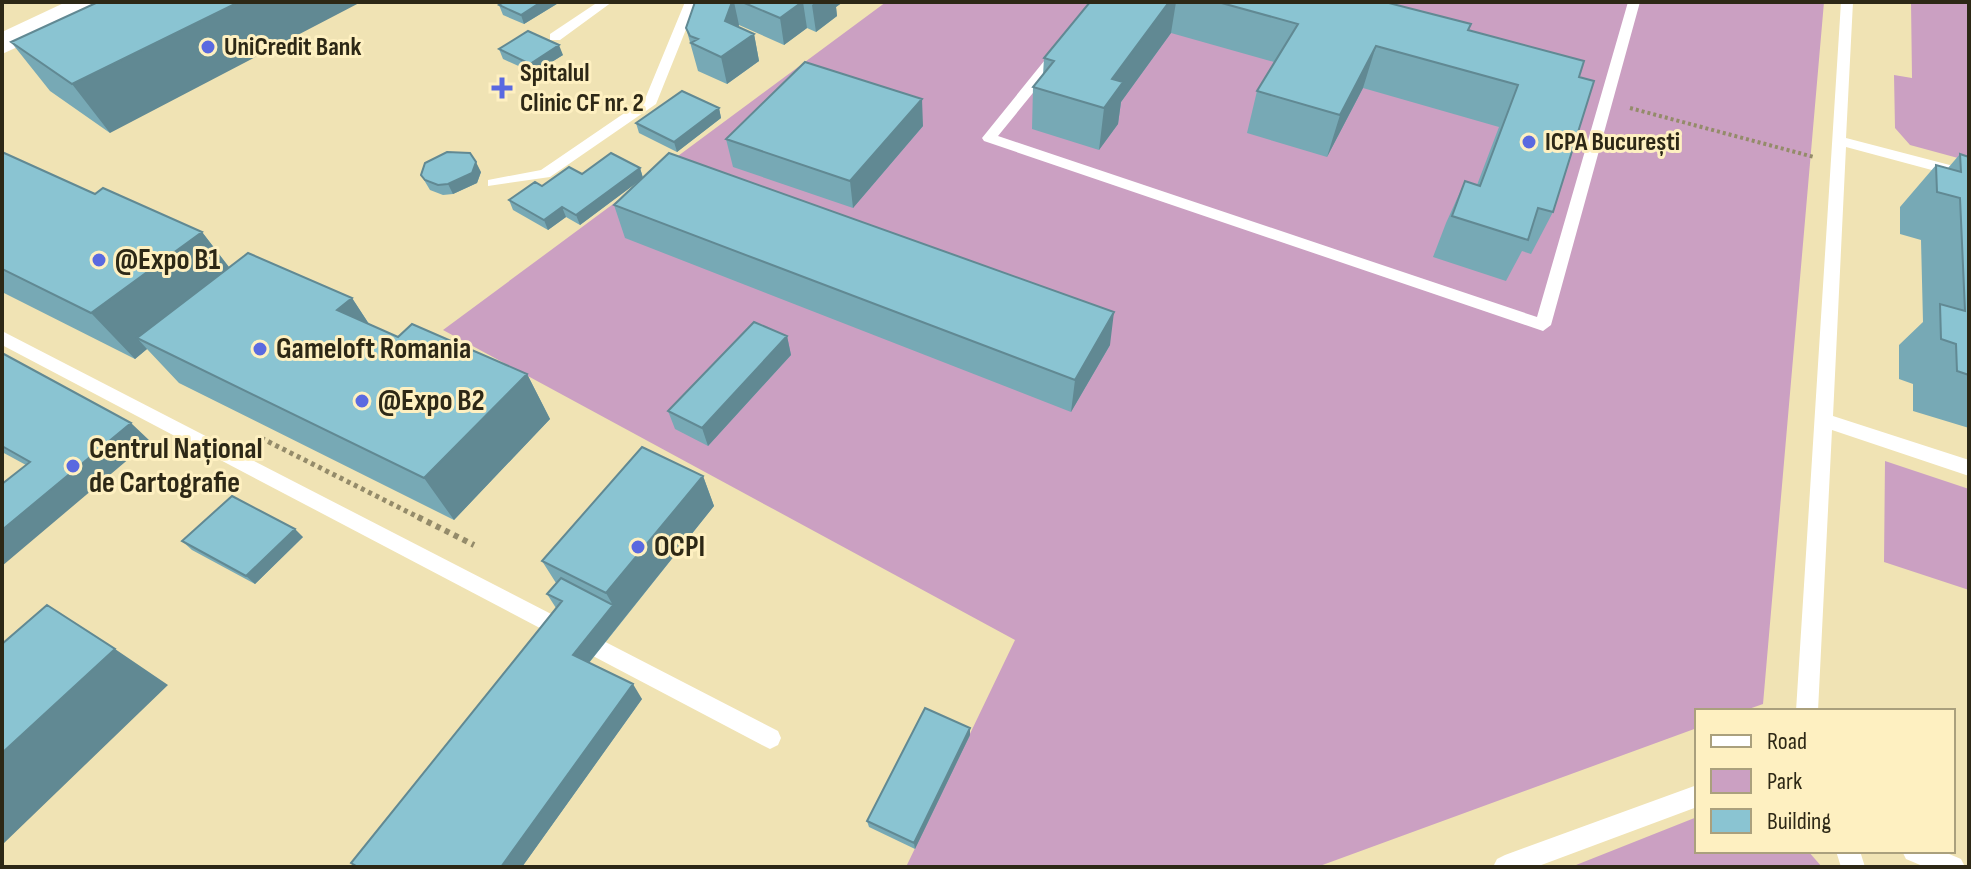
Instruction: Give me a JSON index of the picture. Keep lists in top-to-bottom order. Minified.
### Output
{"places":{"other":["UniCredit Bank","ICPA București","@Expo B1","Gameloft Romania","@Expo B2","Centrul Național de Cartografie","OCPI"],"health":["Spitalul Clinic CF nr. 2"]},"legend":["Road","Park","Building"]}
